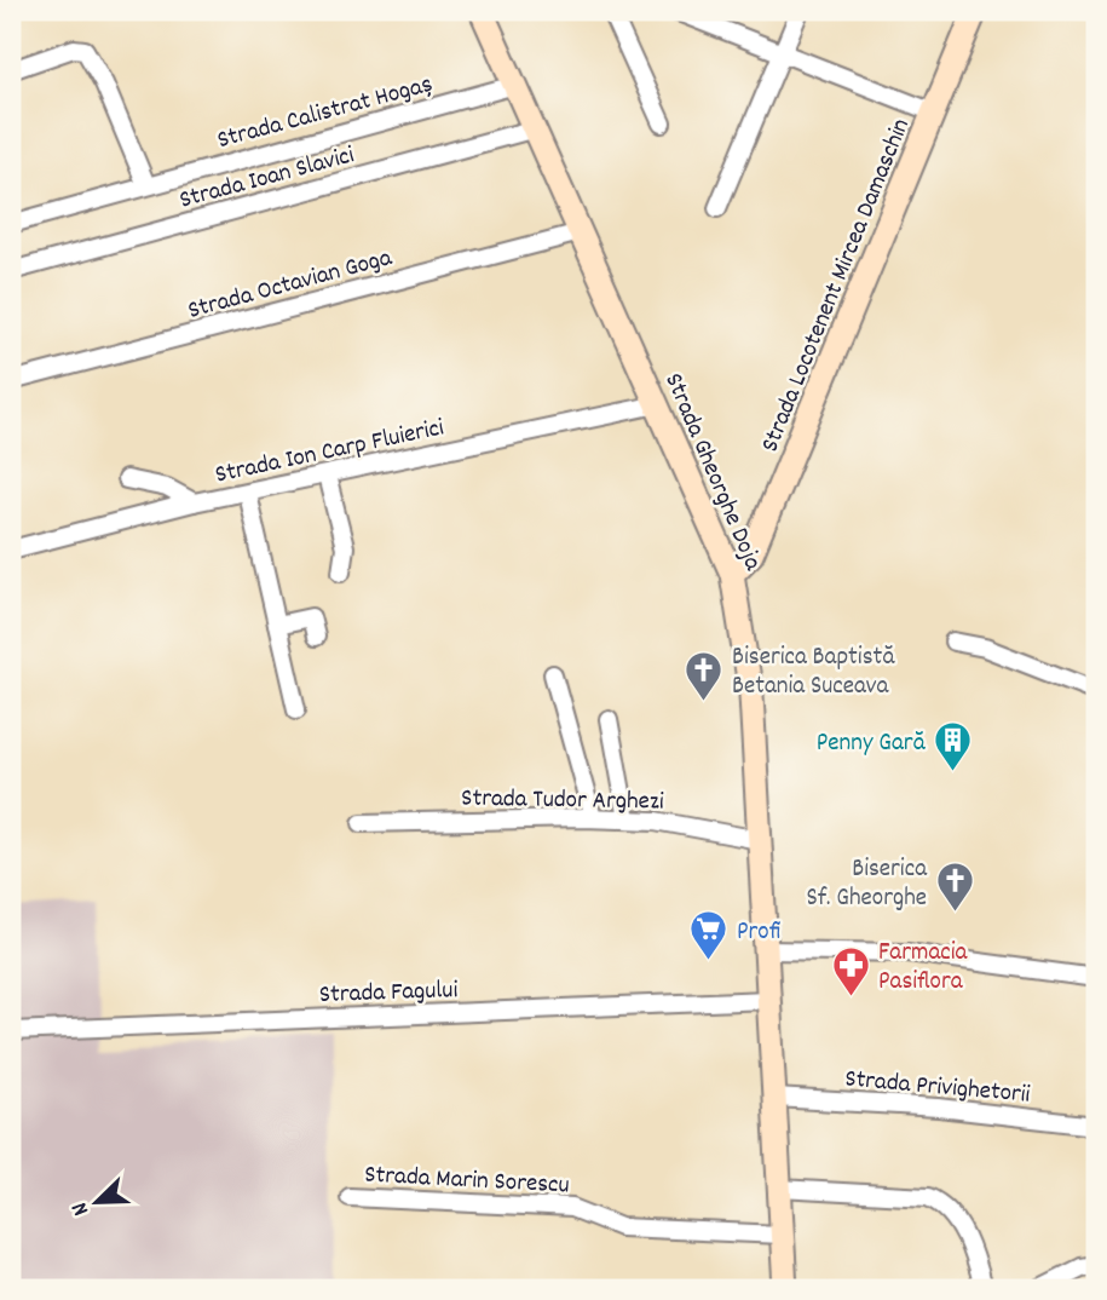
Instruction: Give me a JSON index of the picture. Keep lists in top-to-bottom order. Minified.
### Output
{"streets":{"main road":["Strada Locotenent Mircea Damaschin","Strada Gheorghe Doja"],"street":["Strada Calistrat Hogaș","Strada Ioan Slavici","Strada Octavian Goga","Strada Ion Carp Fluierici","Strada Tudor Arghezi","Strada Fagului","Strada Privighetorii","Strada Marin Sorescu"]},"crossings":[["Strada Calistrat Hogaș","Strada Gheorghe Doja"],["Strada Ioan Slavici","Strada Gheorghe Doja"],["Strada Octavian Goga","Strada Gheorghe Doja"],["Strada Locotenent Mircea Damaschin","Strada Gheorghe Doja"],["Strada Ion Carp Fluierici","Strada Gheorghe Doja"],["Strada Gheorghe Doja","Strada Tudor Arghezi"],["Strada Gheorghe Doja","Strada Fagului"],["Strada Gheorghe Doja","Strada Privighetorii"],["Strada Gheorghe Doja","Strada Marin Sorescu"]],"places":{"church":["Biserica Baptistă Betania Suceava","Biserica Sf. Gheorghe"],"building":["Penny Gară"],"supermarket":["Profi"],"pharmacy":["Farmacia Pasiflora"]},"north":"bottom left"}
